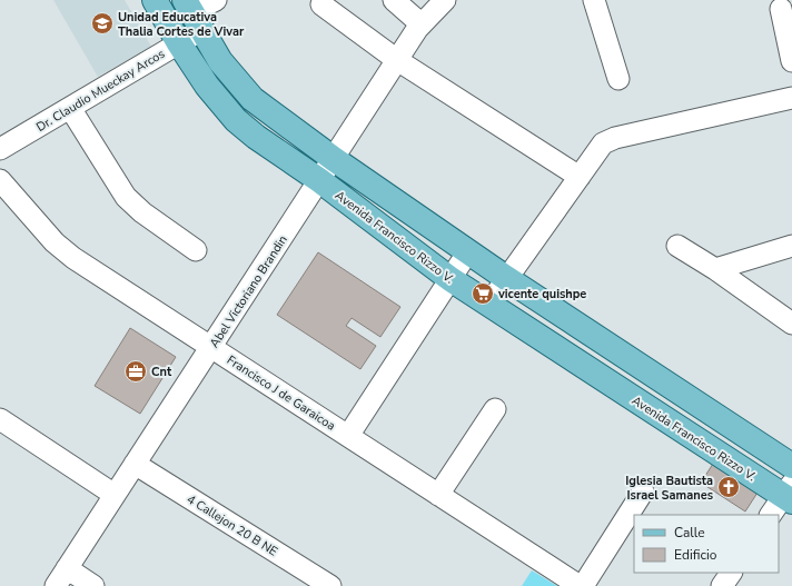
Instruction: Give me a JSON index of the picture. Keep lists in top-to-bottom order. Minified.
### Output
{"streets":{"main road":["Avenida Francisco Rizzo V."],"street":["Dr. Claudio Mueckay Arcos","Abel Victoriano Brandin","Francisco J de Garaicoa","4 Callejon 20 B NE"]},"crossings":[["Dr. Claudio Mueckay Arcos","Avenida Francisco Rizzo V."],["Avenida Francisco Rizzo V.","Abel Victoriano Brandin"],["Abel Victoriano Brandin","Francisco J de Garaicoa"],["Abel Victoriano Brandin","4 Callejon 20 B NE"]],"places":{"school or university":["Unidad Educativa Thalia Cortes de Vivar"],"supermarket":["vicente quishpe"],"office":["Cnt"],"church":["Iglesia Bautista Israel Samanes"]},"legend":["Calle","Edificio"]}
